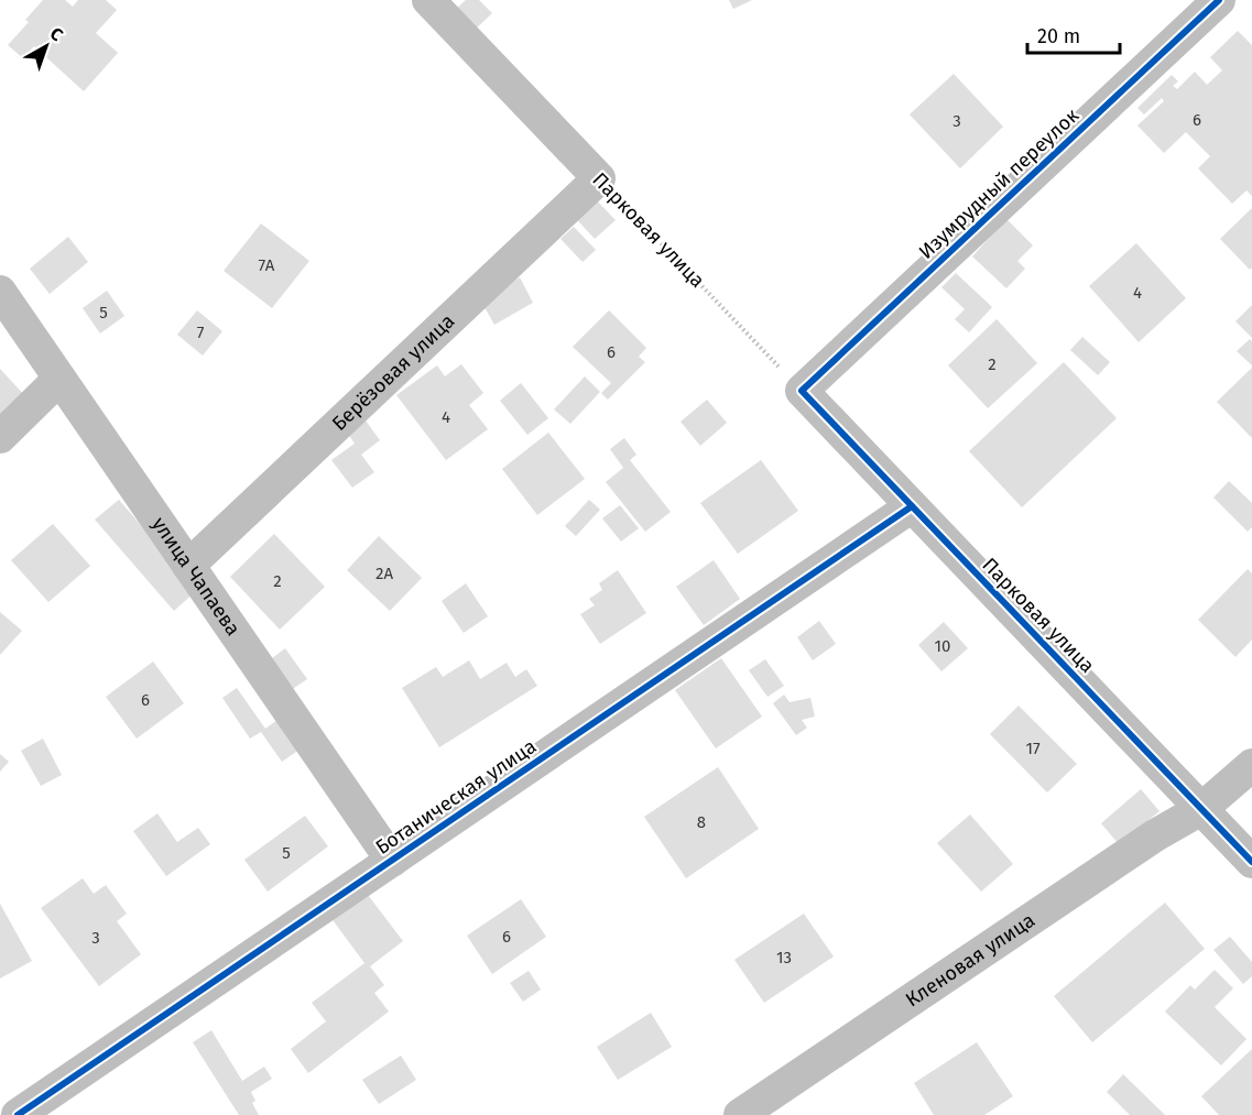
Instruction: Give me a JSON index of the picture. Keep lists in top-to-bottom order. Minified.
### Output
{"streets":{"street":["Изумрудный переулок","Парковая улица","Берёзовая улица","улица Чапаева","Ботаническая улица","Кленовая улица"]},"crossings":[["Изумрудный переулок","Парковая улица"],["Парковая улица","Берёзовая улица"],["Парковая улица","Ботаническая улица"],["Парковая улица","Кленовая улица"],["Берёзовая улица","улица Чапаева"],["улица Чапаева","Ботаническая улица"]],"house_numbers":["6","3","7А","4","5","7","6","2","4","2А","2","10","6","17","8","5","6","3","13"],"scale_bar":"20 m","north":"top right"}
